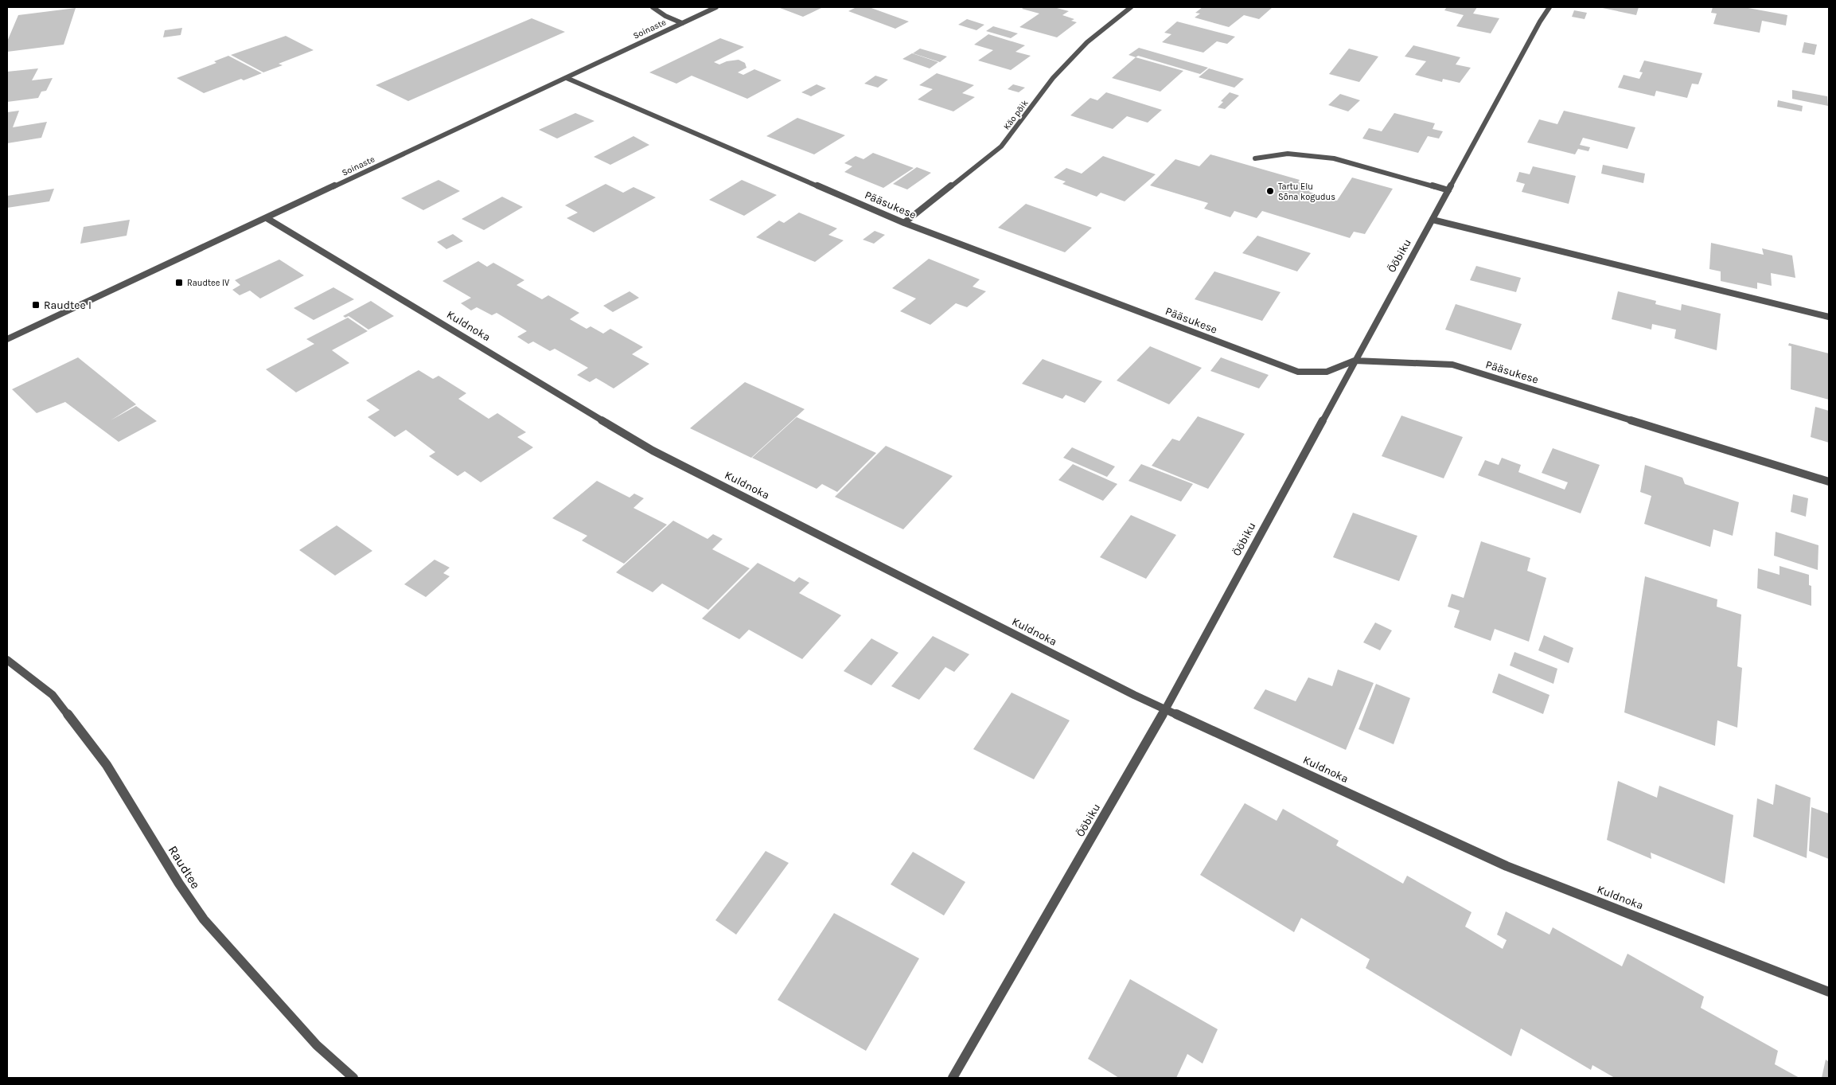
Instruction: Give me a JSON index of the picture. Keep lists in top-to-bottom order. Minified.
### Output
{"streets":{"street":["Soinaste","Käo põik","Pääsukese","Ööbiku","Kuldnoka","Raudtee"]},"crossings":[["Soinaste","Pääsukese"],["Soinaste","Kuldnoka"],["Käo põik","Pääsukese"],["Pääsukese","Ööbiku"],["Ööbiku","Kuldnoka"]],"places":{"other":["Tartu Elu Sõna kogudus"],"transit":["Raudtee IV","Raudtee I"]}}
